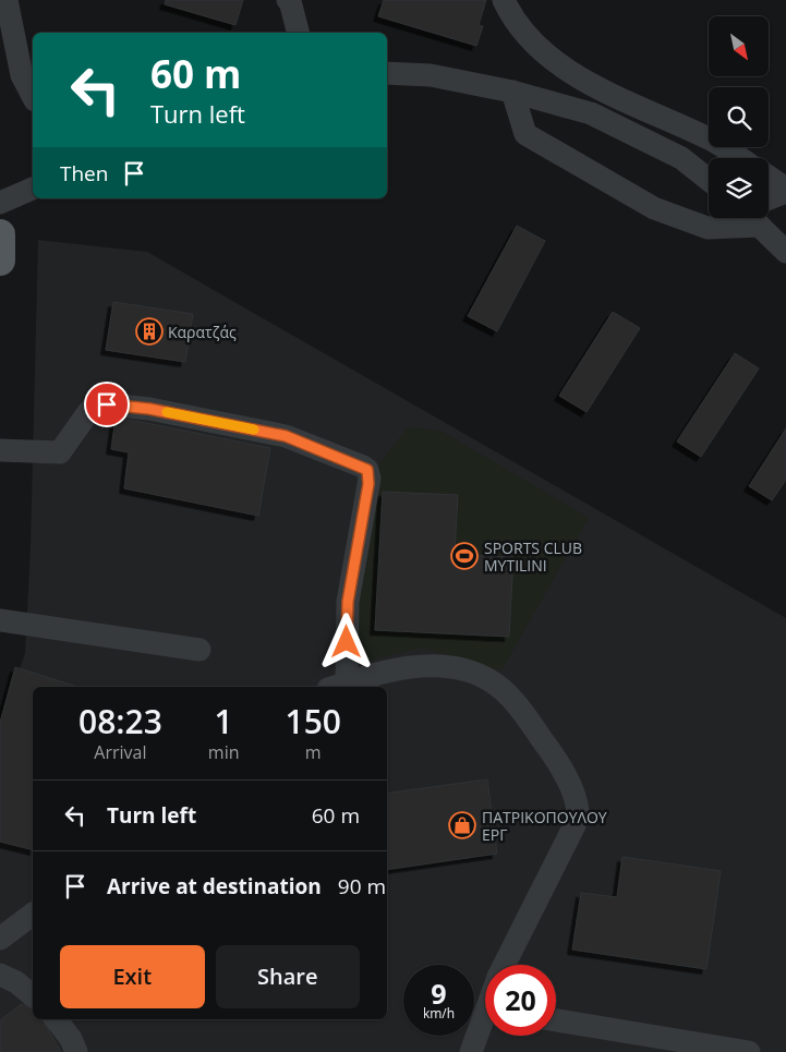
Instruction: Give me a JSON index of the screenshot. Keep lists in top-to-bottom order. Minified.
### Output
{"places":{"building":["Καρατζάς"],"sports":["SPORTS CLUB MYTILINI"],"shop":["ΠΑΤΡΙΚΟΠΟΥΛΟΥ ΕΡΓ"]},"north":"bottom right","page":{"turn":["60 m","Turn left"],"then":"Then","eta":["08:23","Arrival","1","min","150","m"],"list":[{"name":"Turn left","value":"60 m"},{"name":"Arrive at destination","value":"90 m"}],"buttons":["Exit","Share"],"speed":"9 km/h","limit":"20"}}
